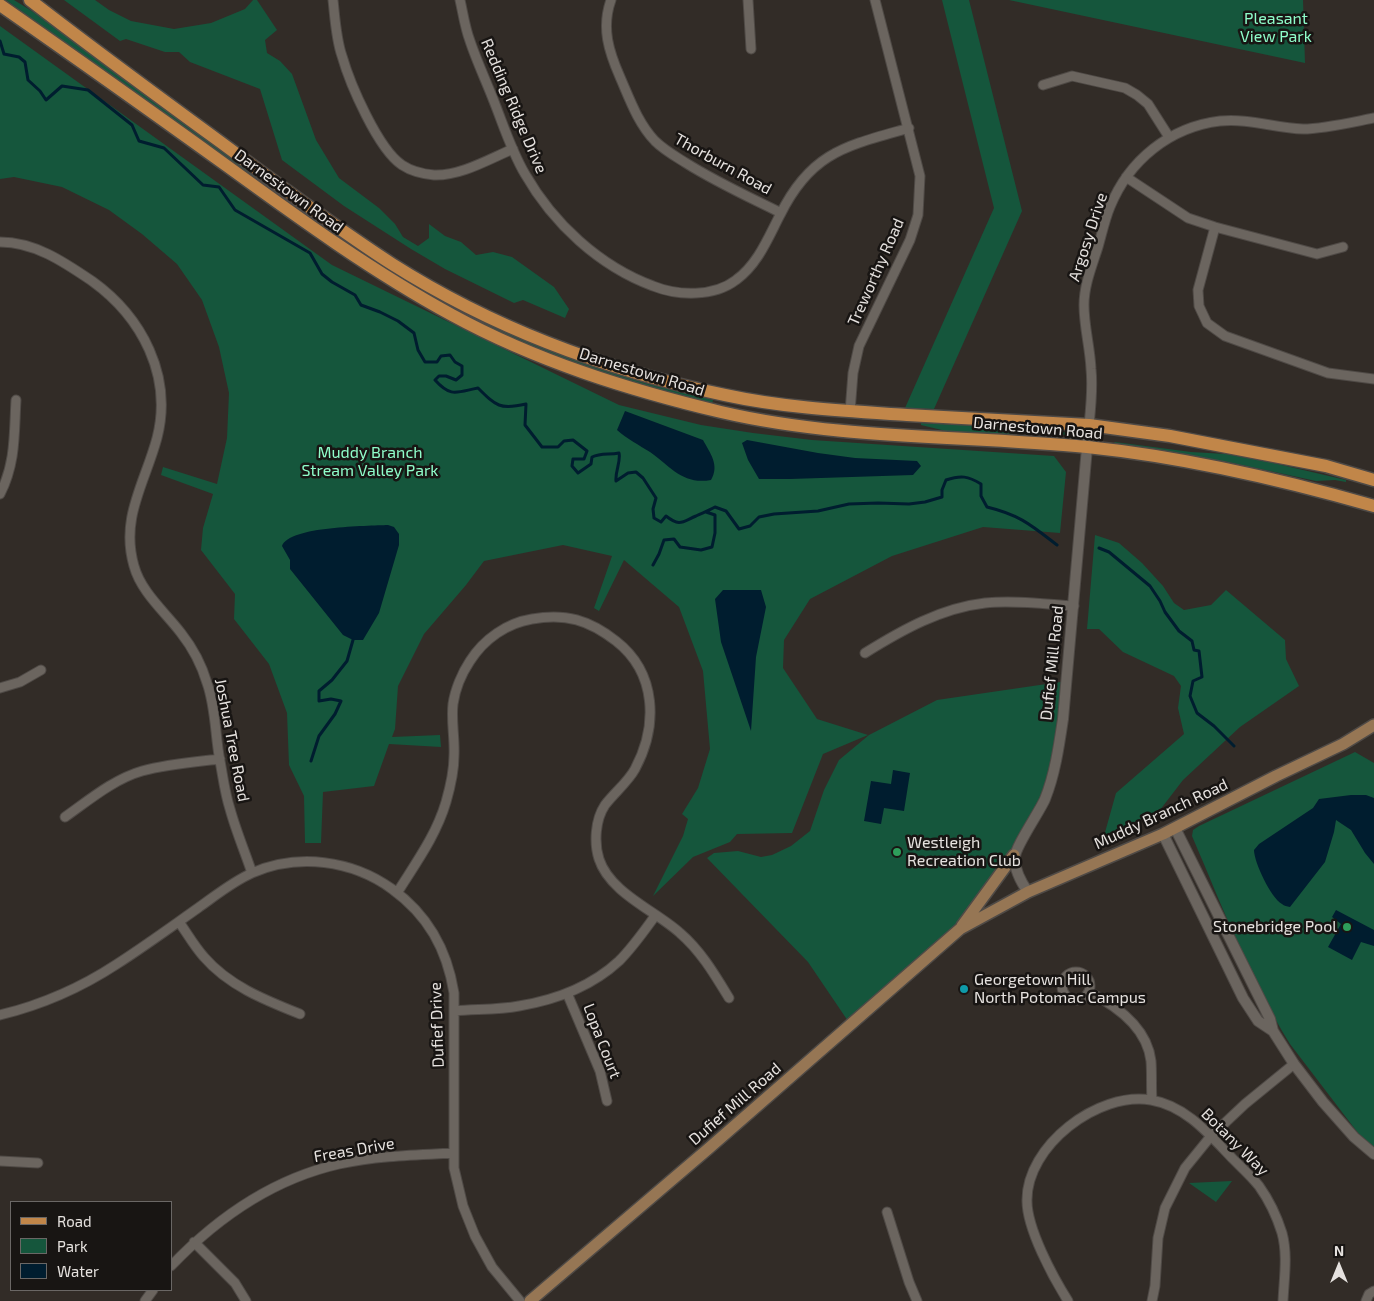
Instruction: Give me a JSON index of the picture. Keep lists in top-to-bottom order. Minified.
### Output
{"streets":{"main road":["Darnestown Road","Dufief Mill Road","Muddy Branch Road"],"street":["Redding Ridge Drive","Thorburn Road","Argosy Drive","Treworthy Road","Joshua Tree Road","Dufief Drive","Lopa Court","Botany Way","Freas Drive"]},"crossings":[["Redding Ridge Drive","Thorburn Road"],["Redding Ridge Drive","Treworthy Road"],["Darnestown Road","Argosy Drive"],["Darnestown Road","Treworthy Road"],["Darnestown Road","Dufief Mill Road"],["Argosy Drive","Dufief Mill Road"],["Dufief Mill Road","Muddy Branch Road"],["Joshua Tree Road","Dufief Drive"],["Dufief Drive","Freas Drive"]],"parks":["Pleasant View Park","Muddy Branch Stream Valley Park"],"places":["Westleigh Recreation Club","Stonebridge Pool","Georgetown Hill North Potomac Campus"],"legend":["Road","Park","Water"],"north":"top"}
